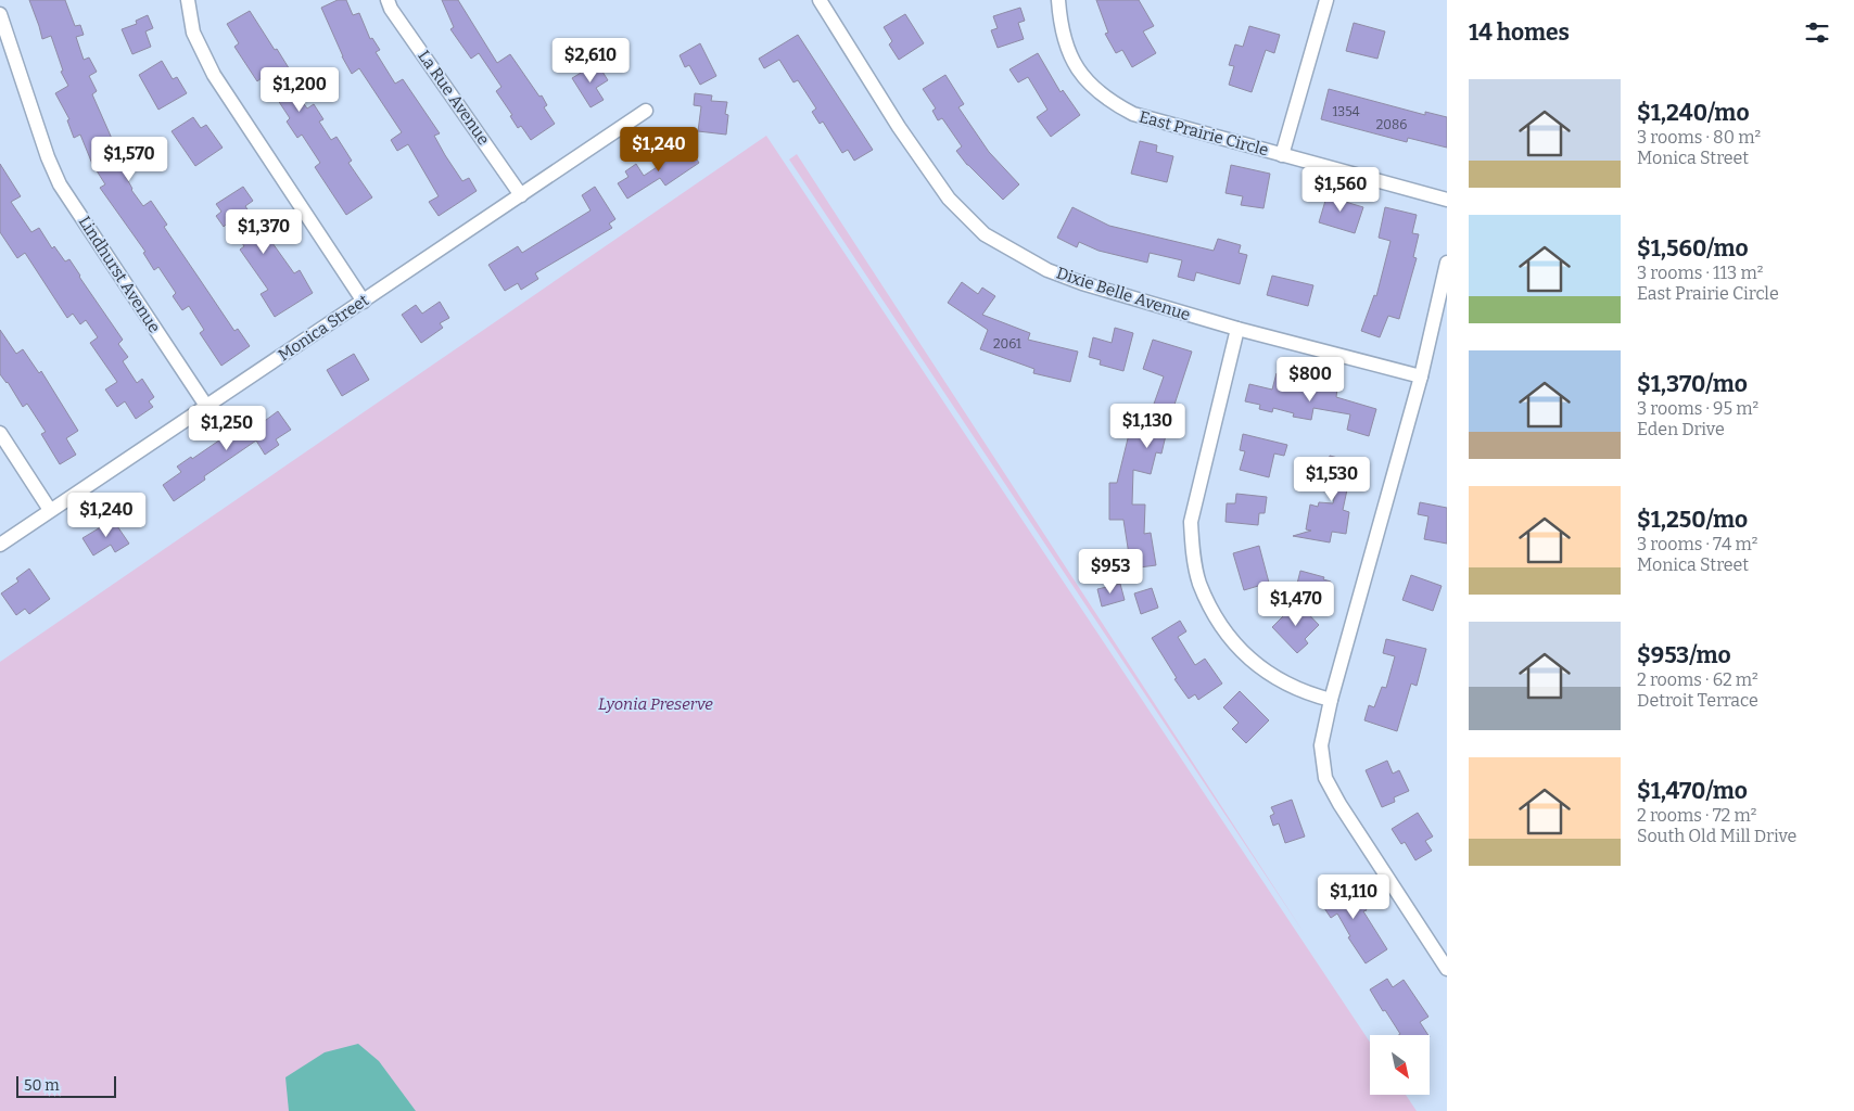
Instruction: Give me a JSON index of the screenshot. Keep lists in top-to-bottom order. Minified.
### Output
{"streets":{"street":["La Rue Avenue","East Prairie Circle","Lindhurst Avenue","Dixie Belle Avenue","Monica Street"]},"crossings":[["La Rue Avenue","Monica Street"],["Lindhurst Avenue","Monica Street"]],"parks":["Lyonia Preserve"],"house_numbers":["1354","2086","2061"],"scale_bar":"50 m","north":"bottom right","page":{"heading":"14 homes","price":["$2,610","$1,200","$1,240","$1,570","$1,560","$1,370","$800","$1,130","$1,250","$1,530","$1,240","$953","$1,470","$1,110"],"list":[{"name":"$1,240/mo","note":"3 rooms · 80 m² · Monica Street"},{"name":"$1,560/mo","note":"3 rooms · 113 m² · East Prairie Circle"},{"name":"$1,370/mo","note":"3 rooms · 95 m² · Eden Drive"},{"name":"$1,250/mo","note":"3 rooms · 74 m² · Monica Street"},{"name":"$953/mo","note":"2 rooms · 62 m² · Detroit Terrace"},{"name":"$1,470/mo","note":"2 rooms · 72 m² · South Old Mill Drive"}],"scale":"50 m"}}
